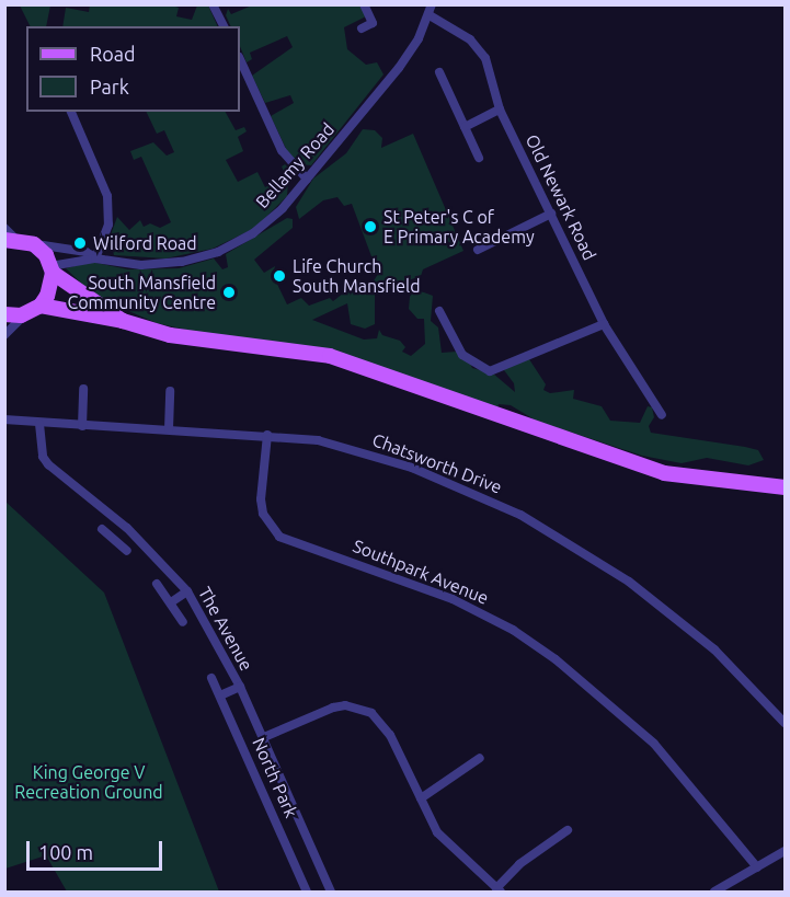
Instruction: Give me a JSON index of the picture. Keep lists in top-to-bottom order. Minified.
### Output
{"streets":{"street":["Bellamy Road","Old Newark Road","Chatsworth Drive","Southpark Avenue","The Avenue","North Park"]},"crossings":[["Bellamy Road","Old Newark Road"],["Chatsworth Drive","Southpark Avenue"],["Chatsworth Drive","The Avenue"]],"parks":["King George V Recreation Ground"],"places":["St Peter's C of E Primary Academy","Wilford Road","Life Church South Mansfield","South Mansfield Community Centre"],"legend":["Road","Park"],"scale_bar":"100 m"}
